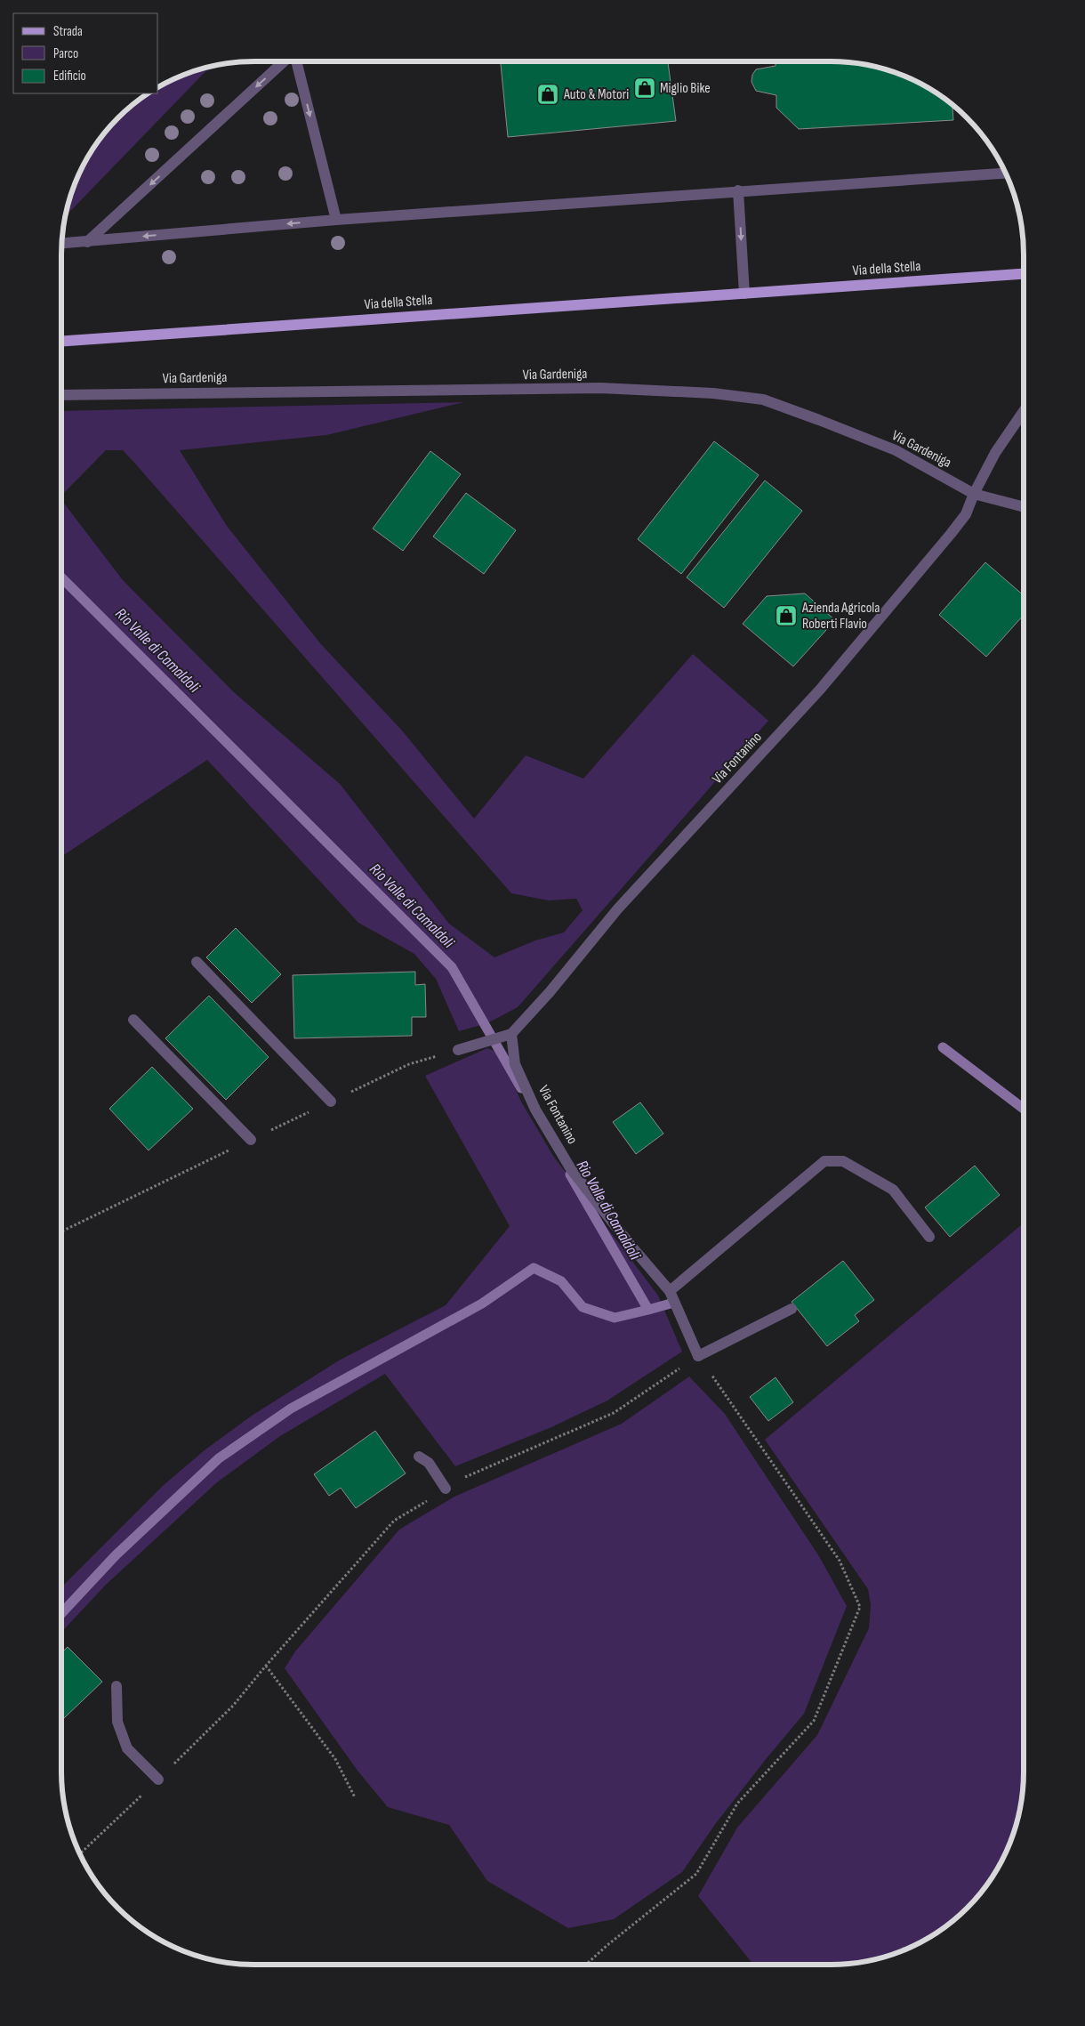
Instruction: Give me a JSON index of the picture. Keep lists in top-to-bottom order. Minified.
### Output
{"streets":{"main road":["Via della Stella"],"street":["Via Gardeniga","Via Fontanino"]},"crossings":[["Via Gardeniga","Via Fontanino"]],"water":["Rio Valle di Camaldoli"],"places":{"shop":["Miglio Bike","Auto & Motori","Azienda Agricola Roberti Flavio"]},"legend":["Strada","Parco","Edificio"]}
